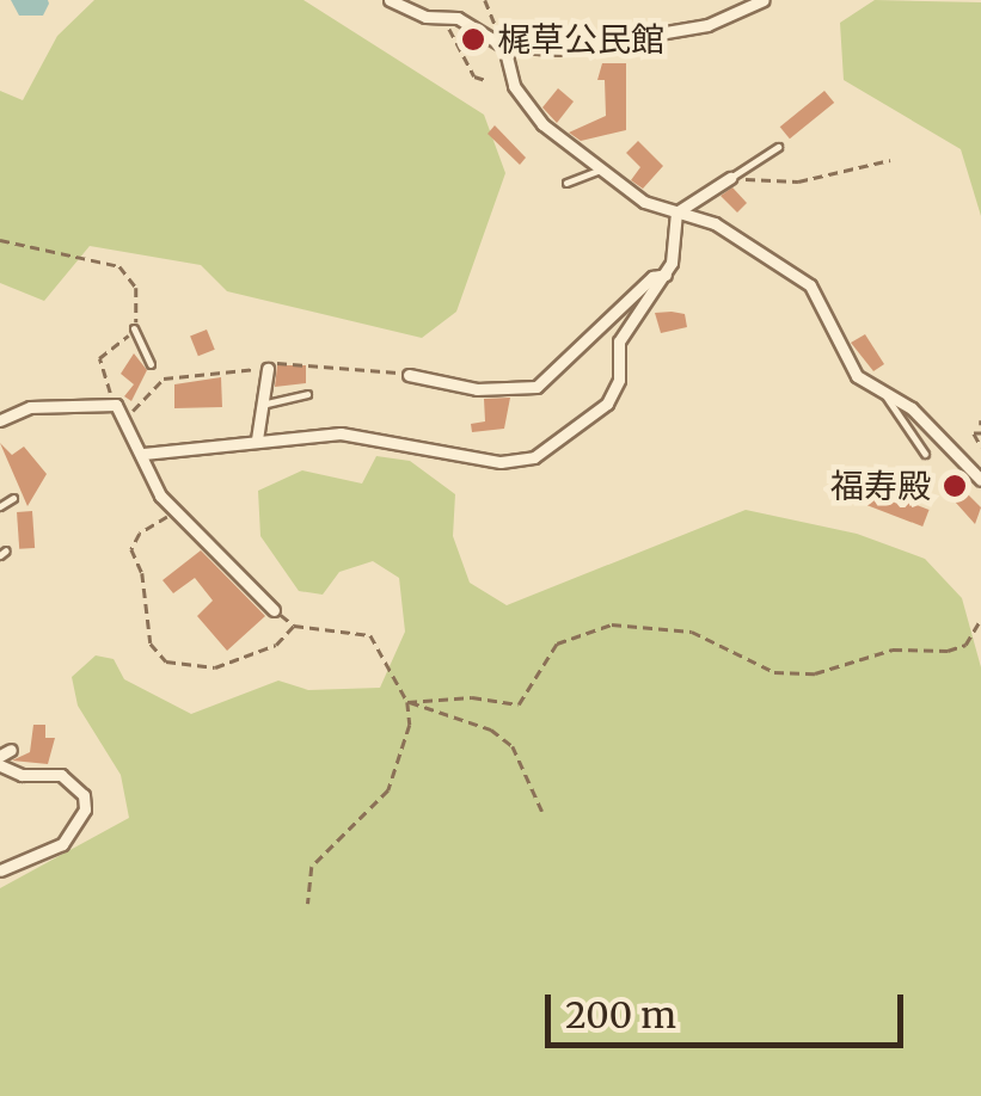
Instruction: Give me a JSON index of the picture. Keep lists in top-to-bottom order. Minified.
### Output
{"places":["梶草公民館","福寿殿"],"scale_bar":"200 m"}
